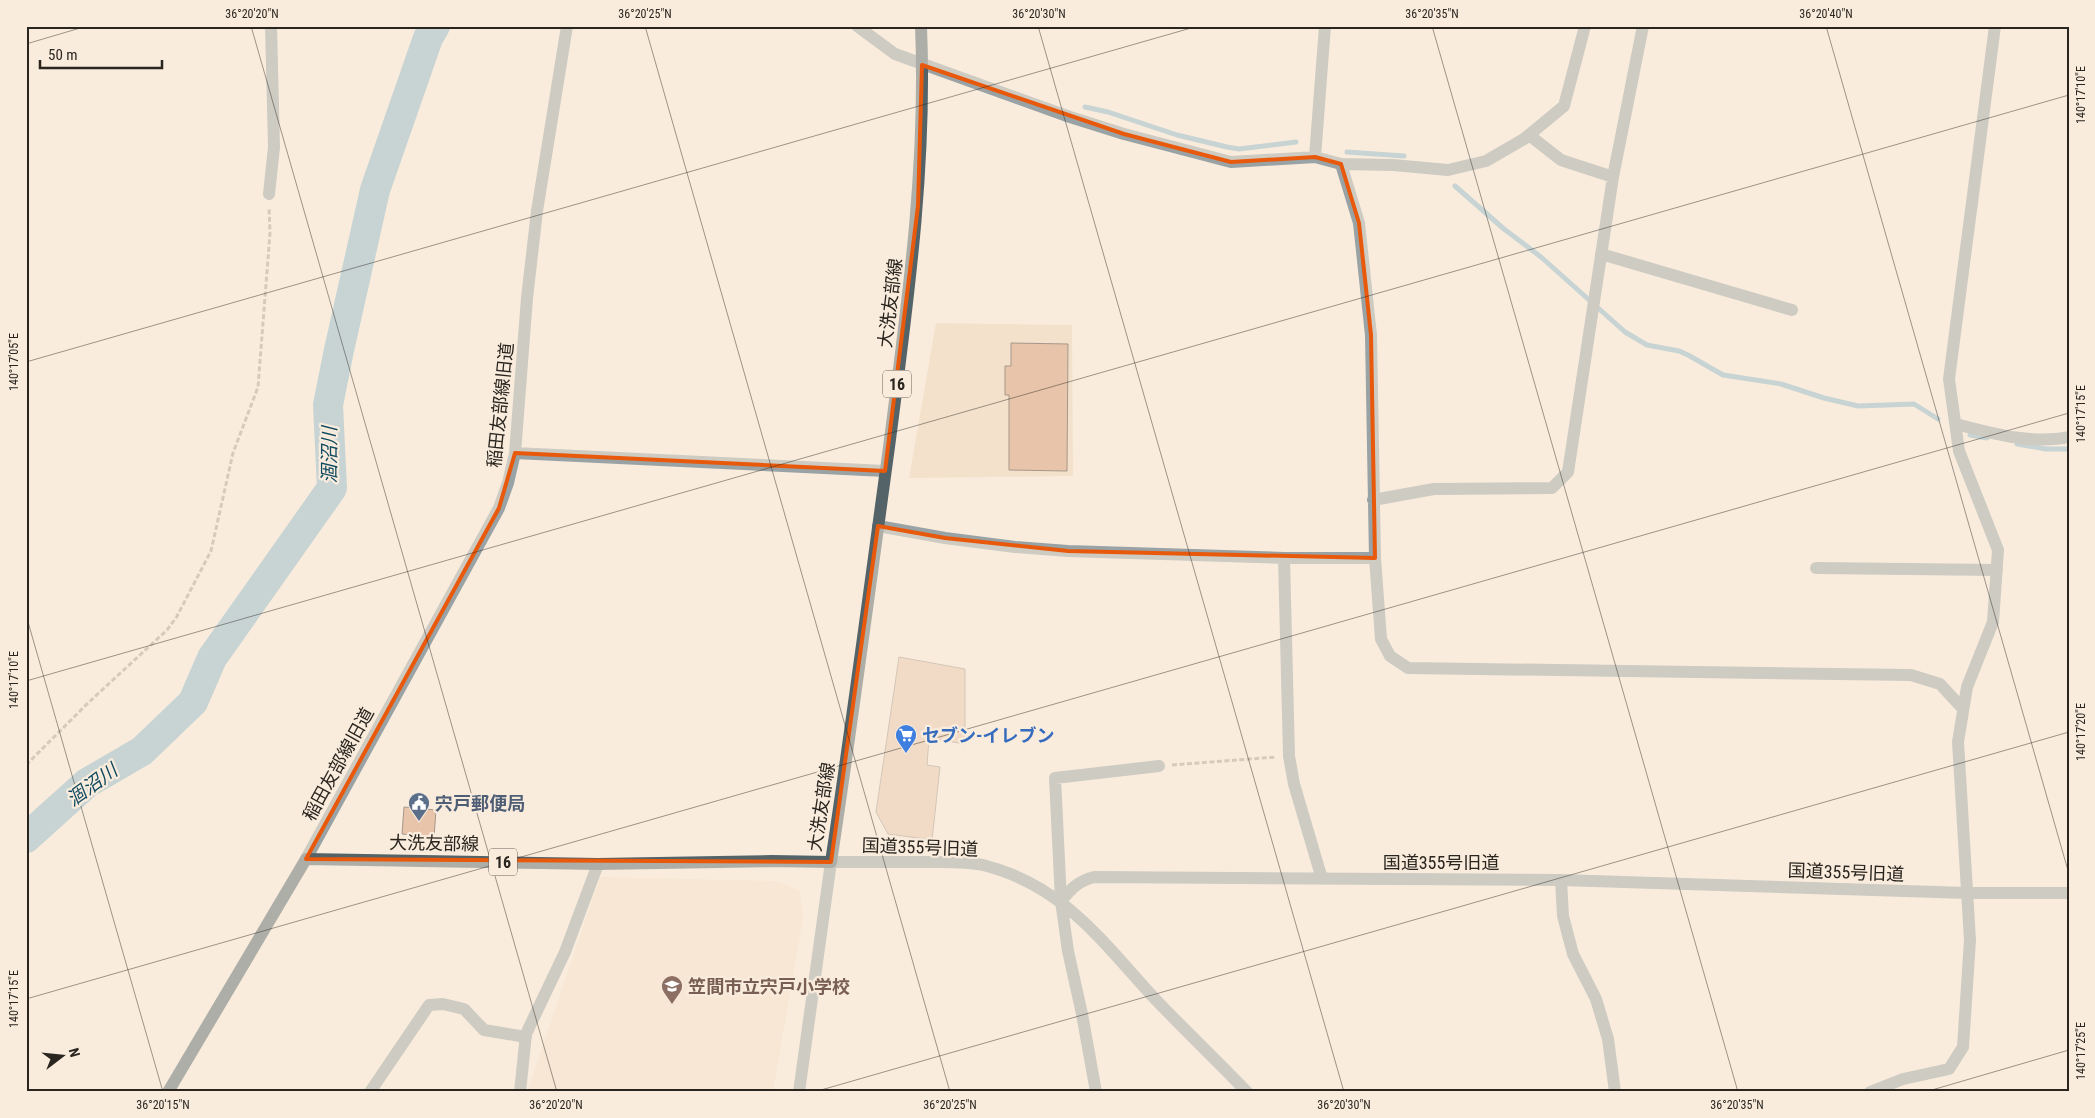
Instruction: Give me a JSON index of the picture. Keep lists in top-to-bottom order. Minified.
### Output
{"streets":{"main road":["大洗友部線","16"],"street":["稲田友部線旧道","国道355号旧道"]},"crossings":[["大洗友部線","稲田友部線旧道"],["大洗友部線","国道355号旧道"]],"water":["涸沼川"],"places":{"supermarket":["セブン-イレブン"],"public building":["宍戸郵便局"],"school or university":["笠間市立宍戸小学校"]},"scale_bar":"50 m","north":"right","coordinates":["36°20'20\"N","36°20'25\"N","36°20'30\"N","36°20'35\"N","36°20'40\"N","140°17'10\"E","140°17'05\"E","140°17'15\"E","140°17'20\"E","140°17'25\"E","36°20'15\"N"]}
